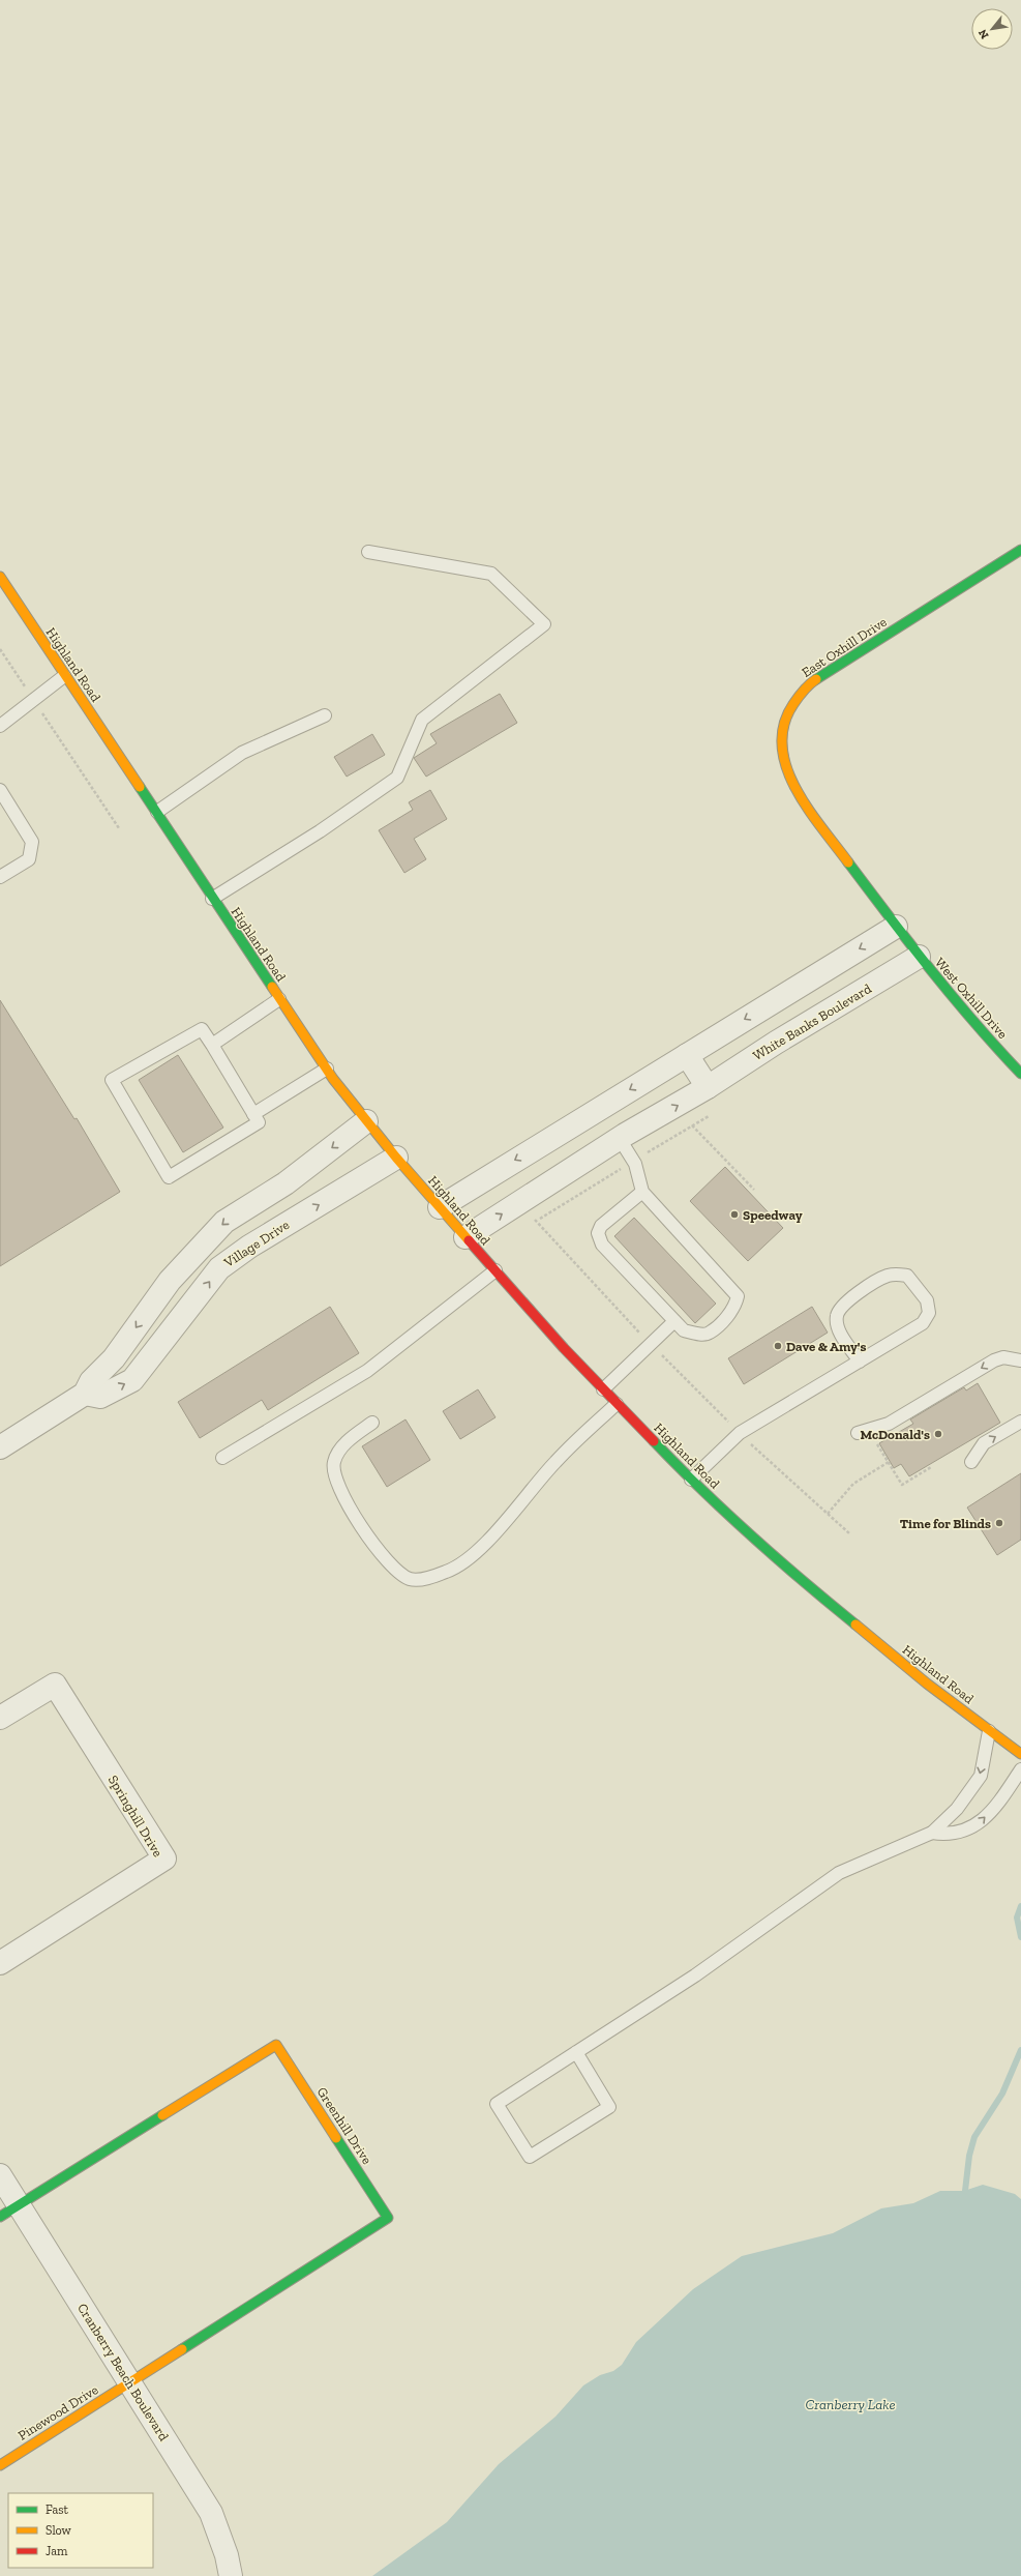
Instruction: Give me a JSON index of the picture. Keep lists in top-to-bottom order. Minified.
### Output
{"streets":{"main road":["East Oxhill Drive","Highland Road","West Oxhill Drive","Greenhill Drive","Pinewood Drive"],"street":["White Banks Boulevard","Village Drive","Springhill Drive","Cranberry Beach Boulevard"]},"crossings":[["East Oxhill Drive","West Oxhill Drive"],["East Oxhill Drive","White Banks Boulevard"],["Highland Road","White Banks Boulevard"],["Highland Road","Village Drive"],["West Oxhill Drive","White Banks Boulevard"],["Greenhill Drive","Cranberry Beach Boulevard"],["Greenhill Drive","Pinewood Drive"],["Cranberry Beach Boulevard","Pinewood Drive"]],"water":["Cranberry Lake"],"places":["Speedway","Dave & Amy's","McDonald's","Time for Blinds"],"legend":["Fast","Slow","Jam"],"north":"bottom left"}
